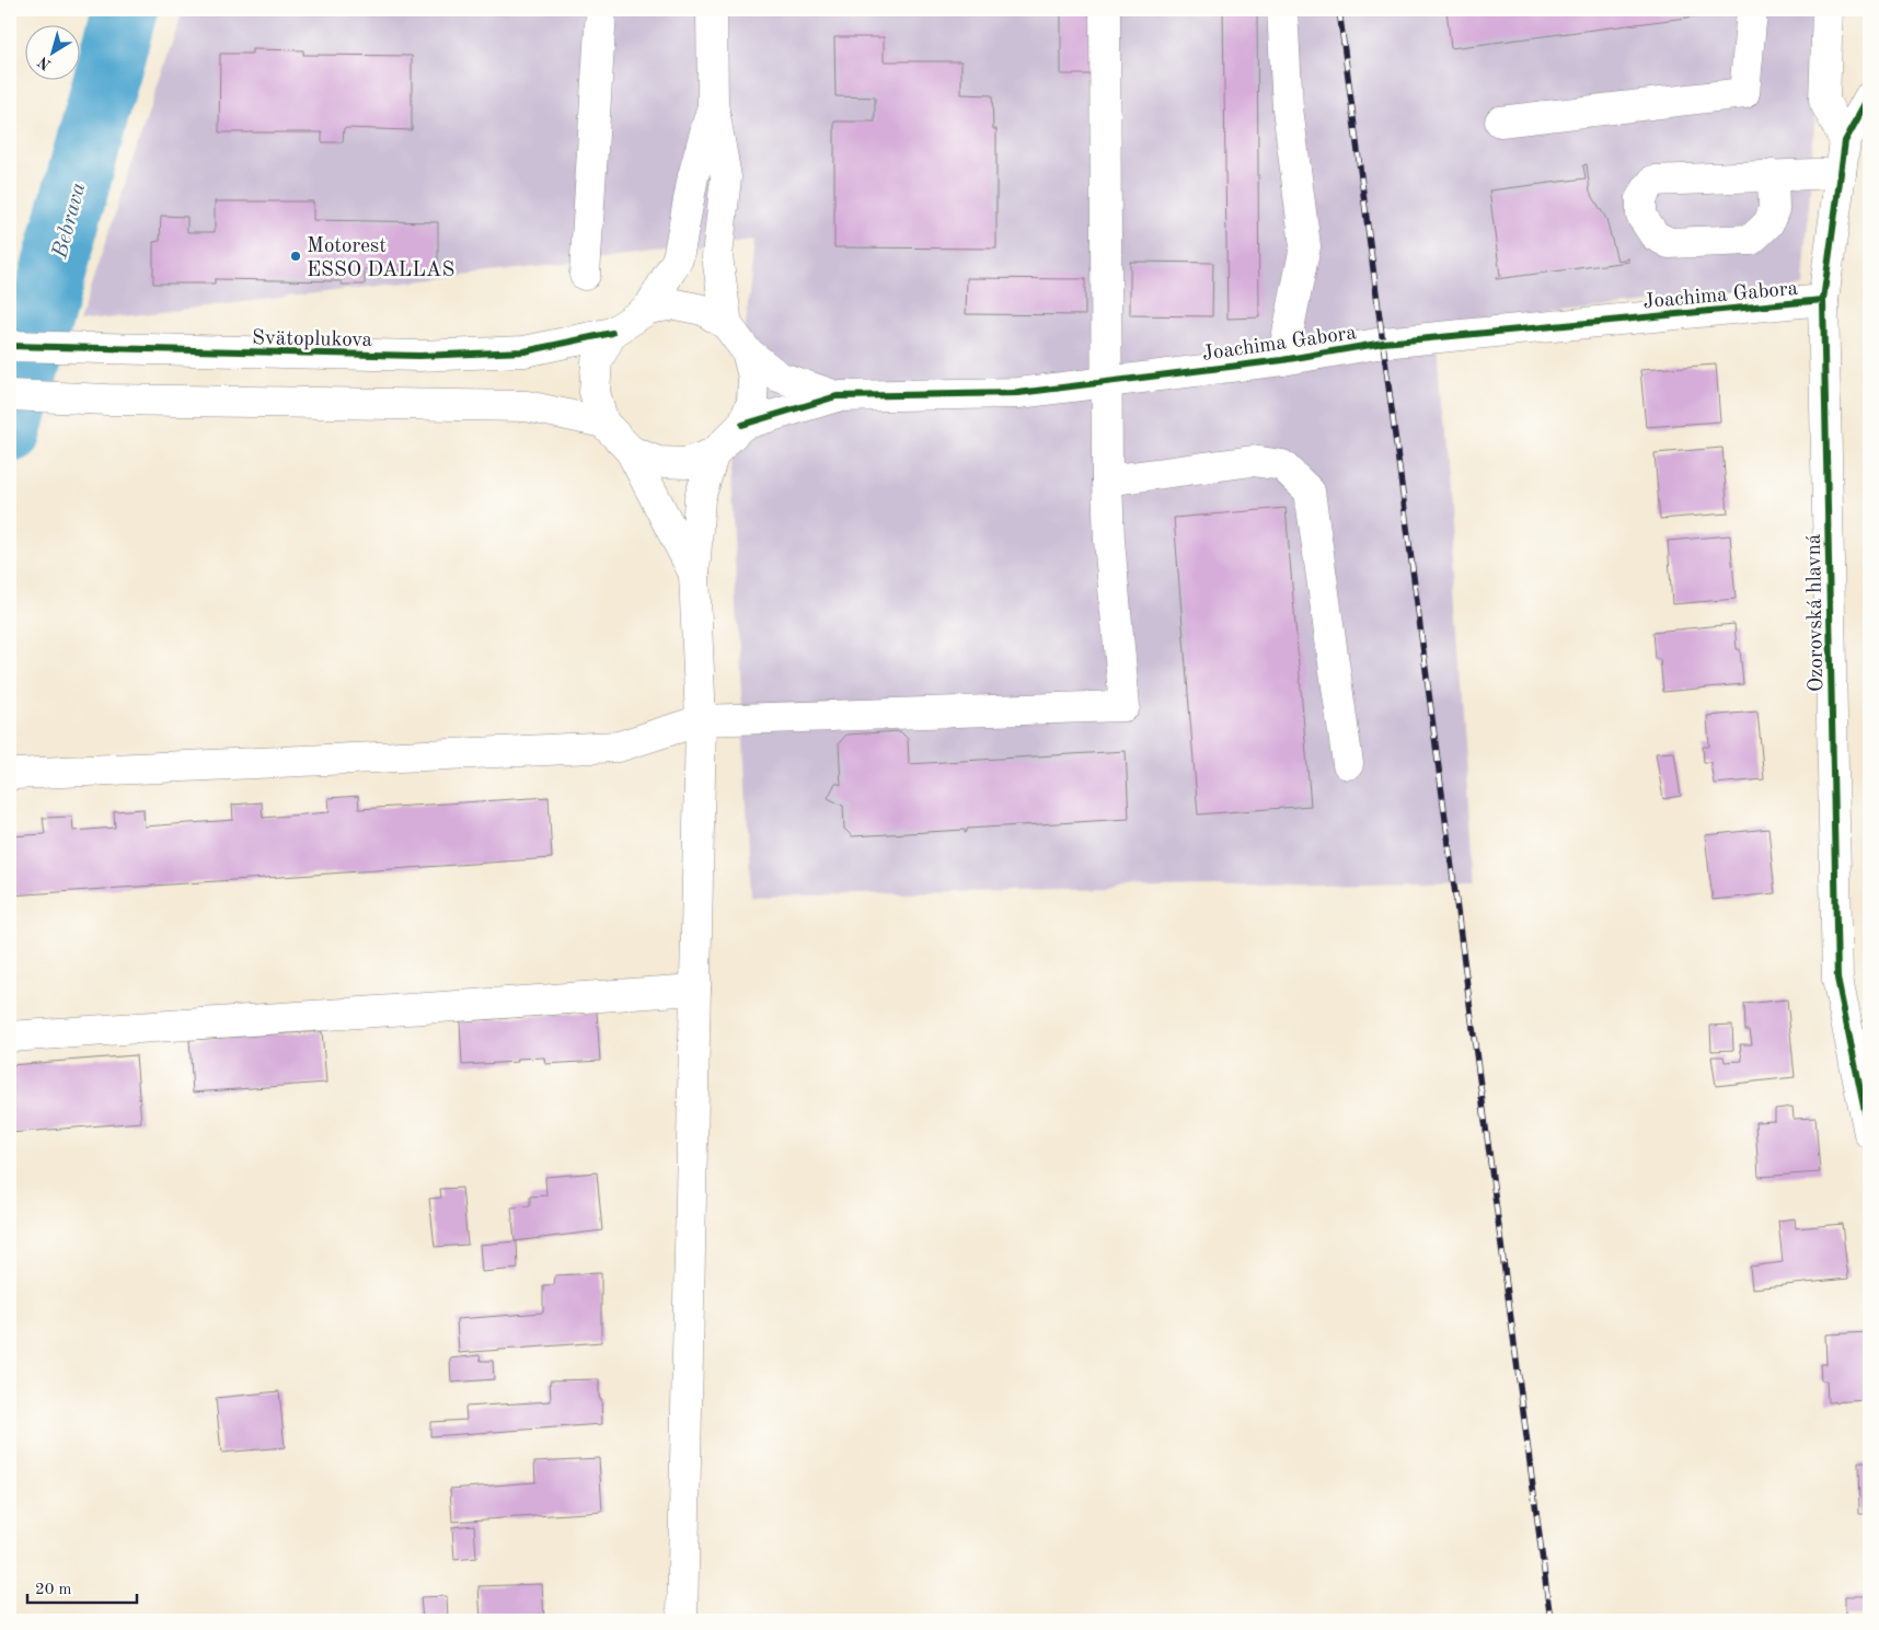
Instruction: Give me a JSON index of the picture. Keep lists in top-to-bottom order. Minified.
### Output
{"streets":{"street":["Joachima Gabora","Svätoplukova","Ozorovská hlavná"]},"crossings":[["Joachima Gabora","Svätoplukova"],["Joachima Gabora","Ozorovská hlavná"]],"water":["Bebrava"],"places":["Motorest ESSO DALLAS"],"scale_bar":"20 m","north":"bottom left"}
